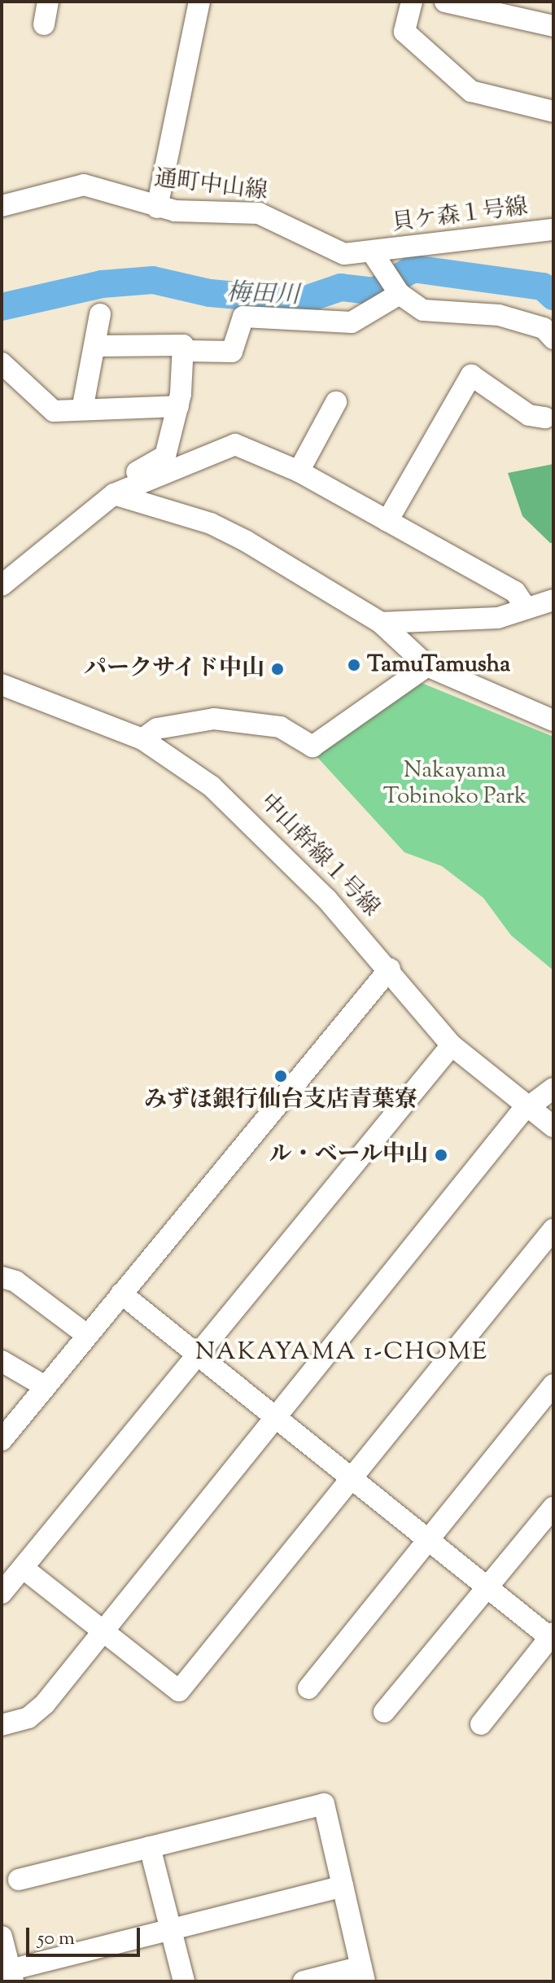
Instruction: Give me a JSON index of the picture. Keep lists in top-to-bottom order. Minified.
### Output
{"streets":{"street":["通町中山線","貝ケ森１号線","中山幹線１号線"]},"crossings":[["通町中山線","貝ケ森１号線"]],"districts":["NAKAYAMA 1-CHOME"],"water":["梅田川"],"parks":["Nakayama Tobinoko Park"],"places":["TamuTamusha","パークサイド中山","みずほ銀行仙台支店青葉寮","ル・ベール中山"],"scale_bar":"50 m"}
